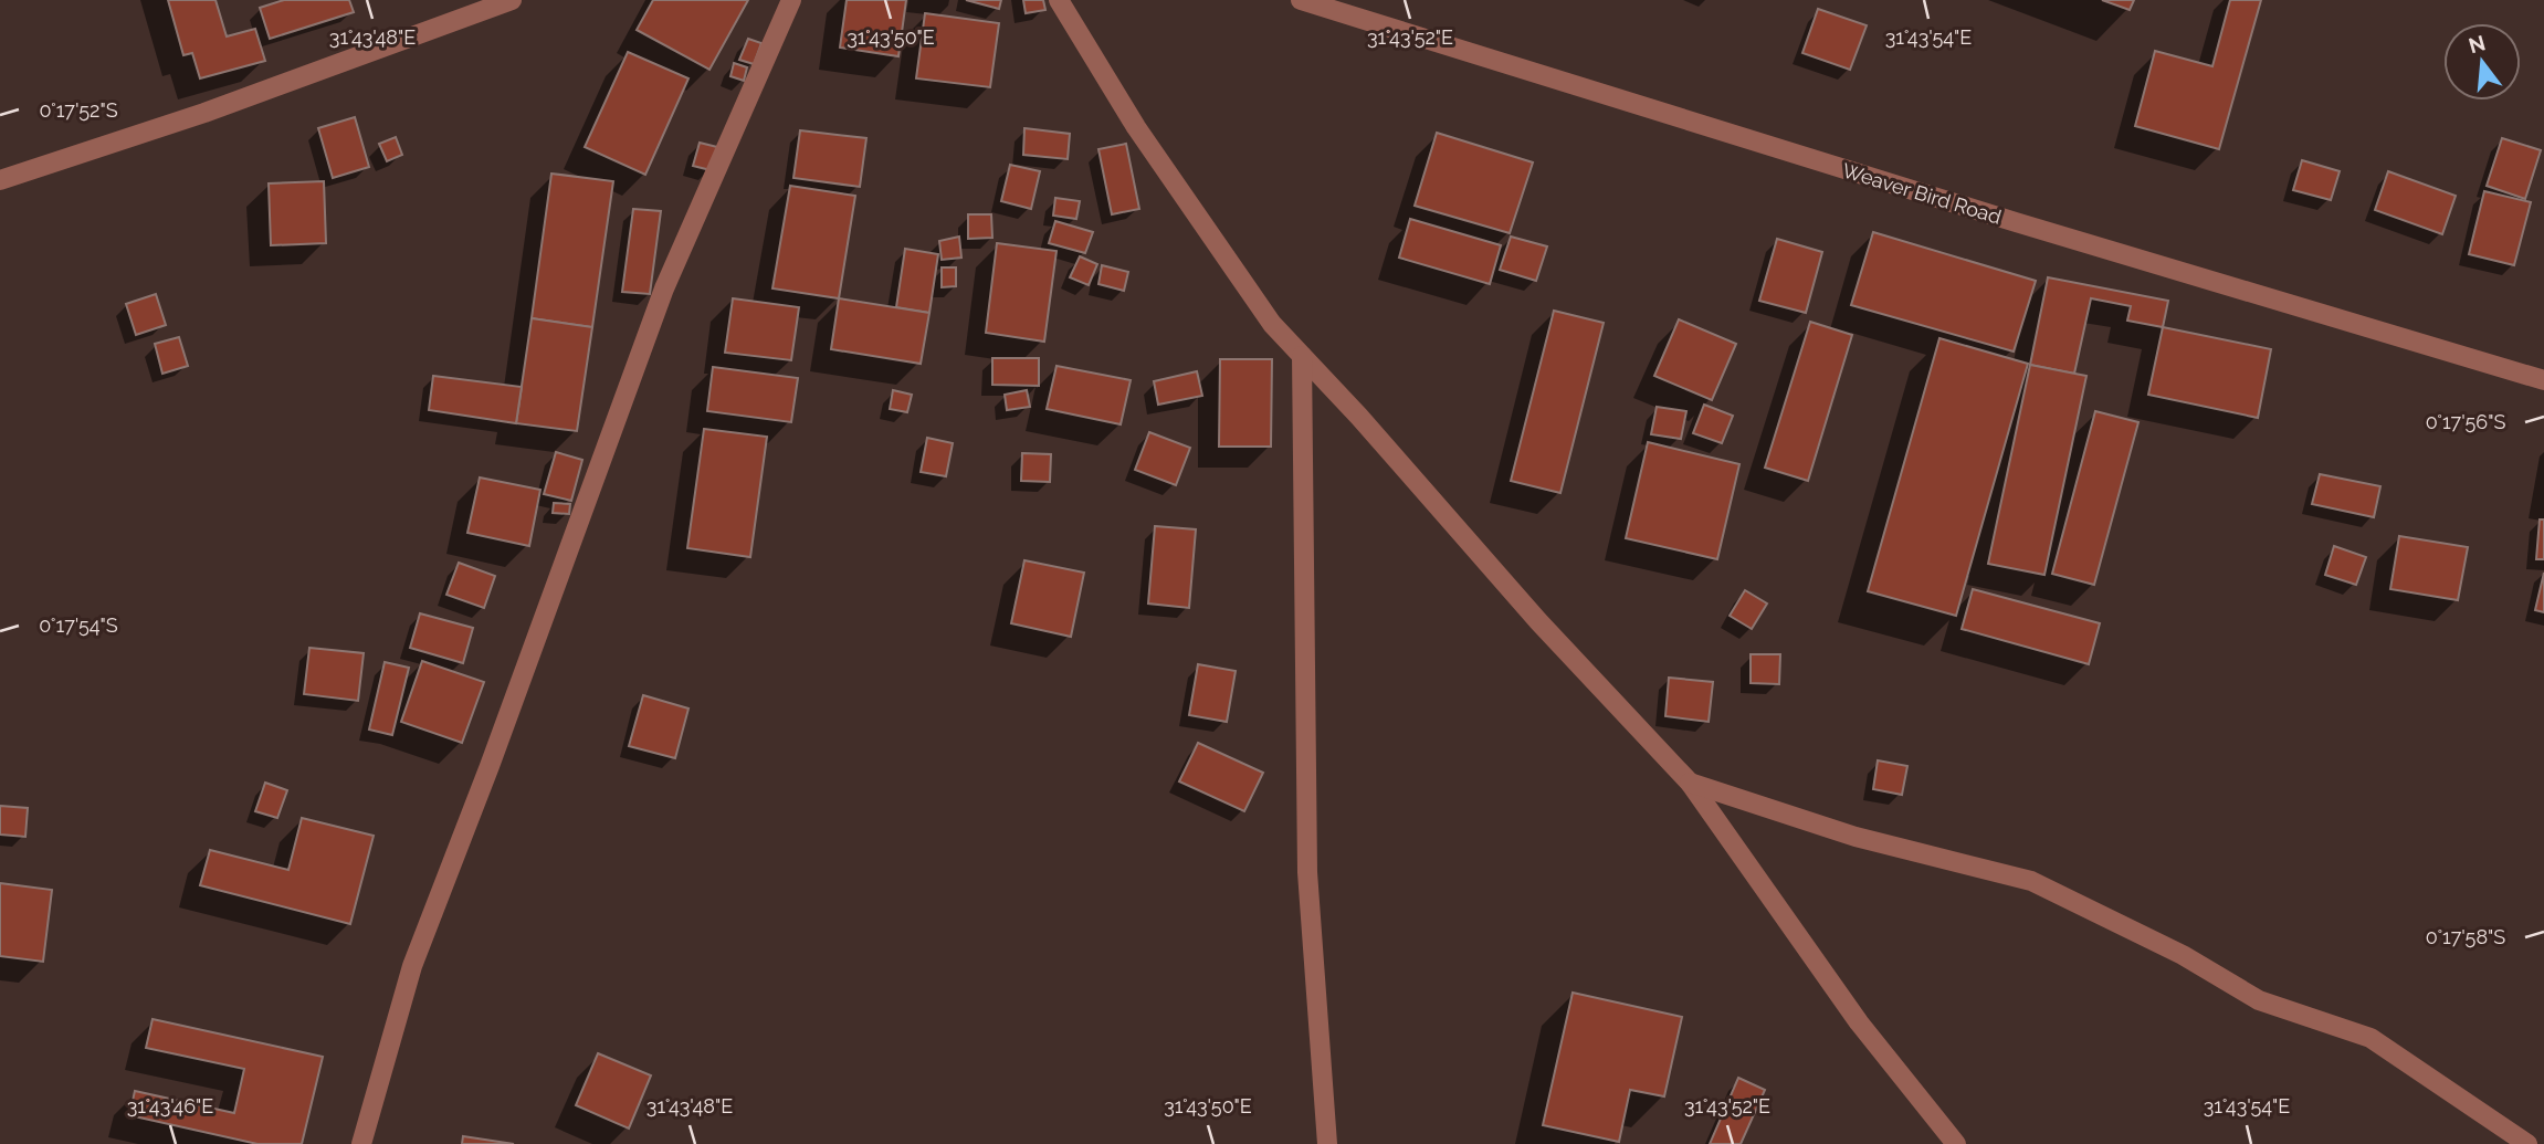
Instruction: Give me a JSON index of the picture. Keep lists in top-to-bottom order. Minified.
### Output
{"streets":{"street":["Weaver Bird Road"]},"north":"top","coordinates":["31°43'48\"E","31°43'50\"E","31°43'52\"E","31°43'54\"E","0°17'52\"S","0°17'56\"S","0°17'54\"S","0°17'58\"S","31°43'46\"E"]}
